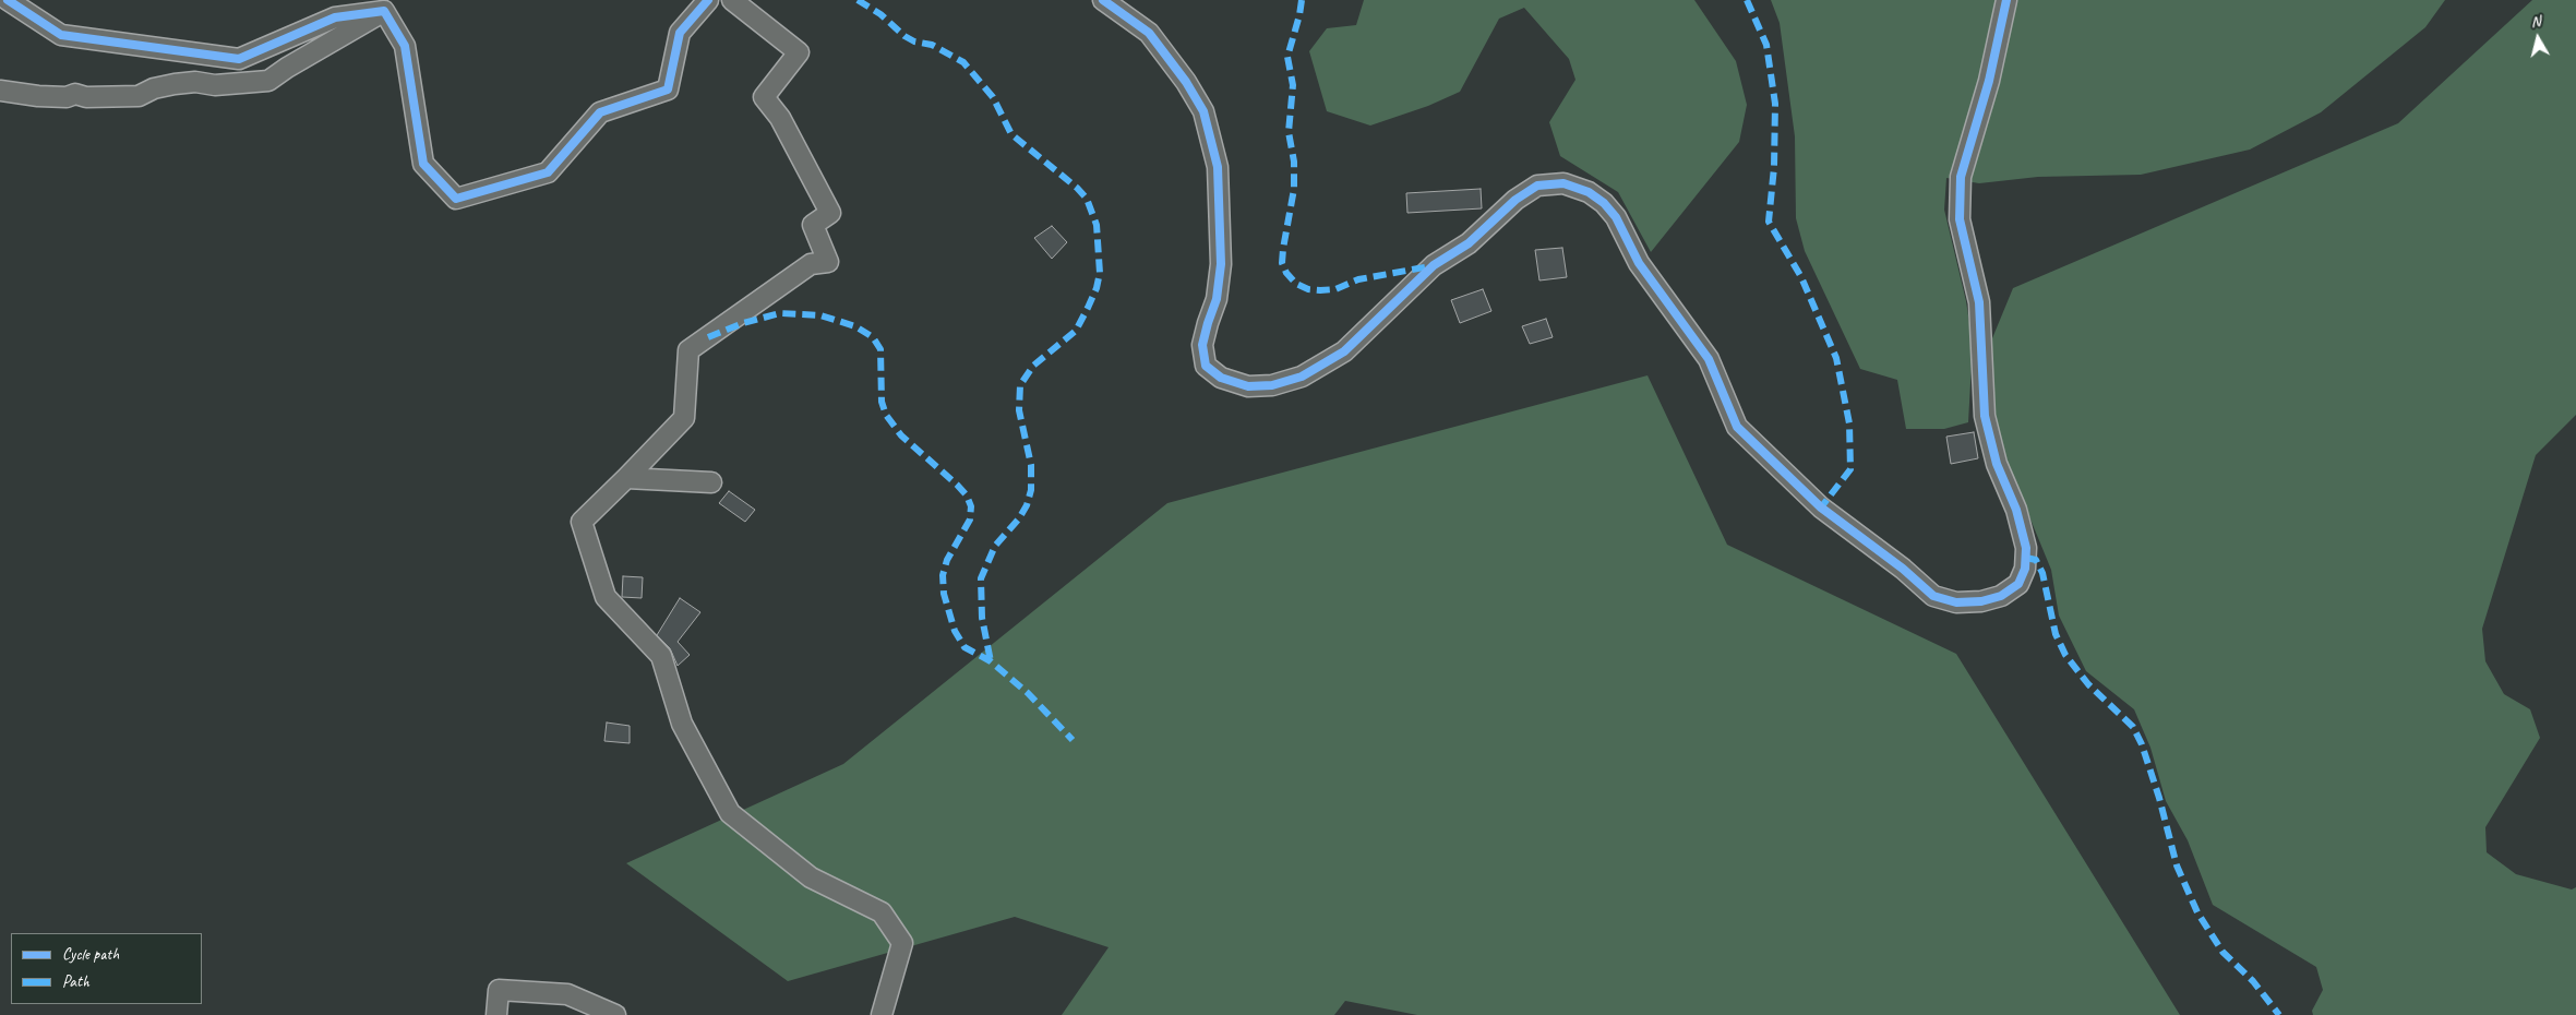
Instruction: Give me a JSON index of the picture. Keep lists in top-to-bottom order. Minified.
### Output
{"legend":["Cycle path","Path"],"north":"top"}
